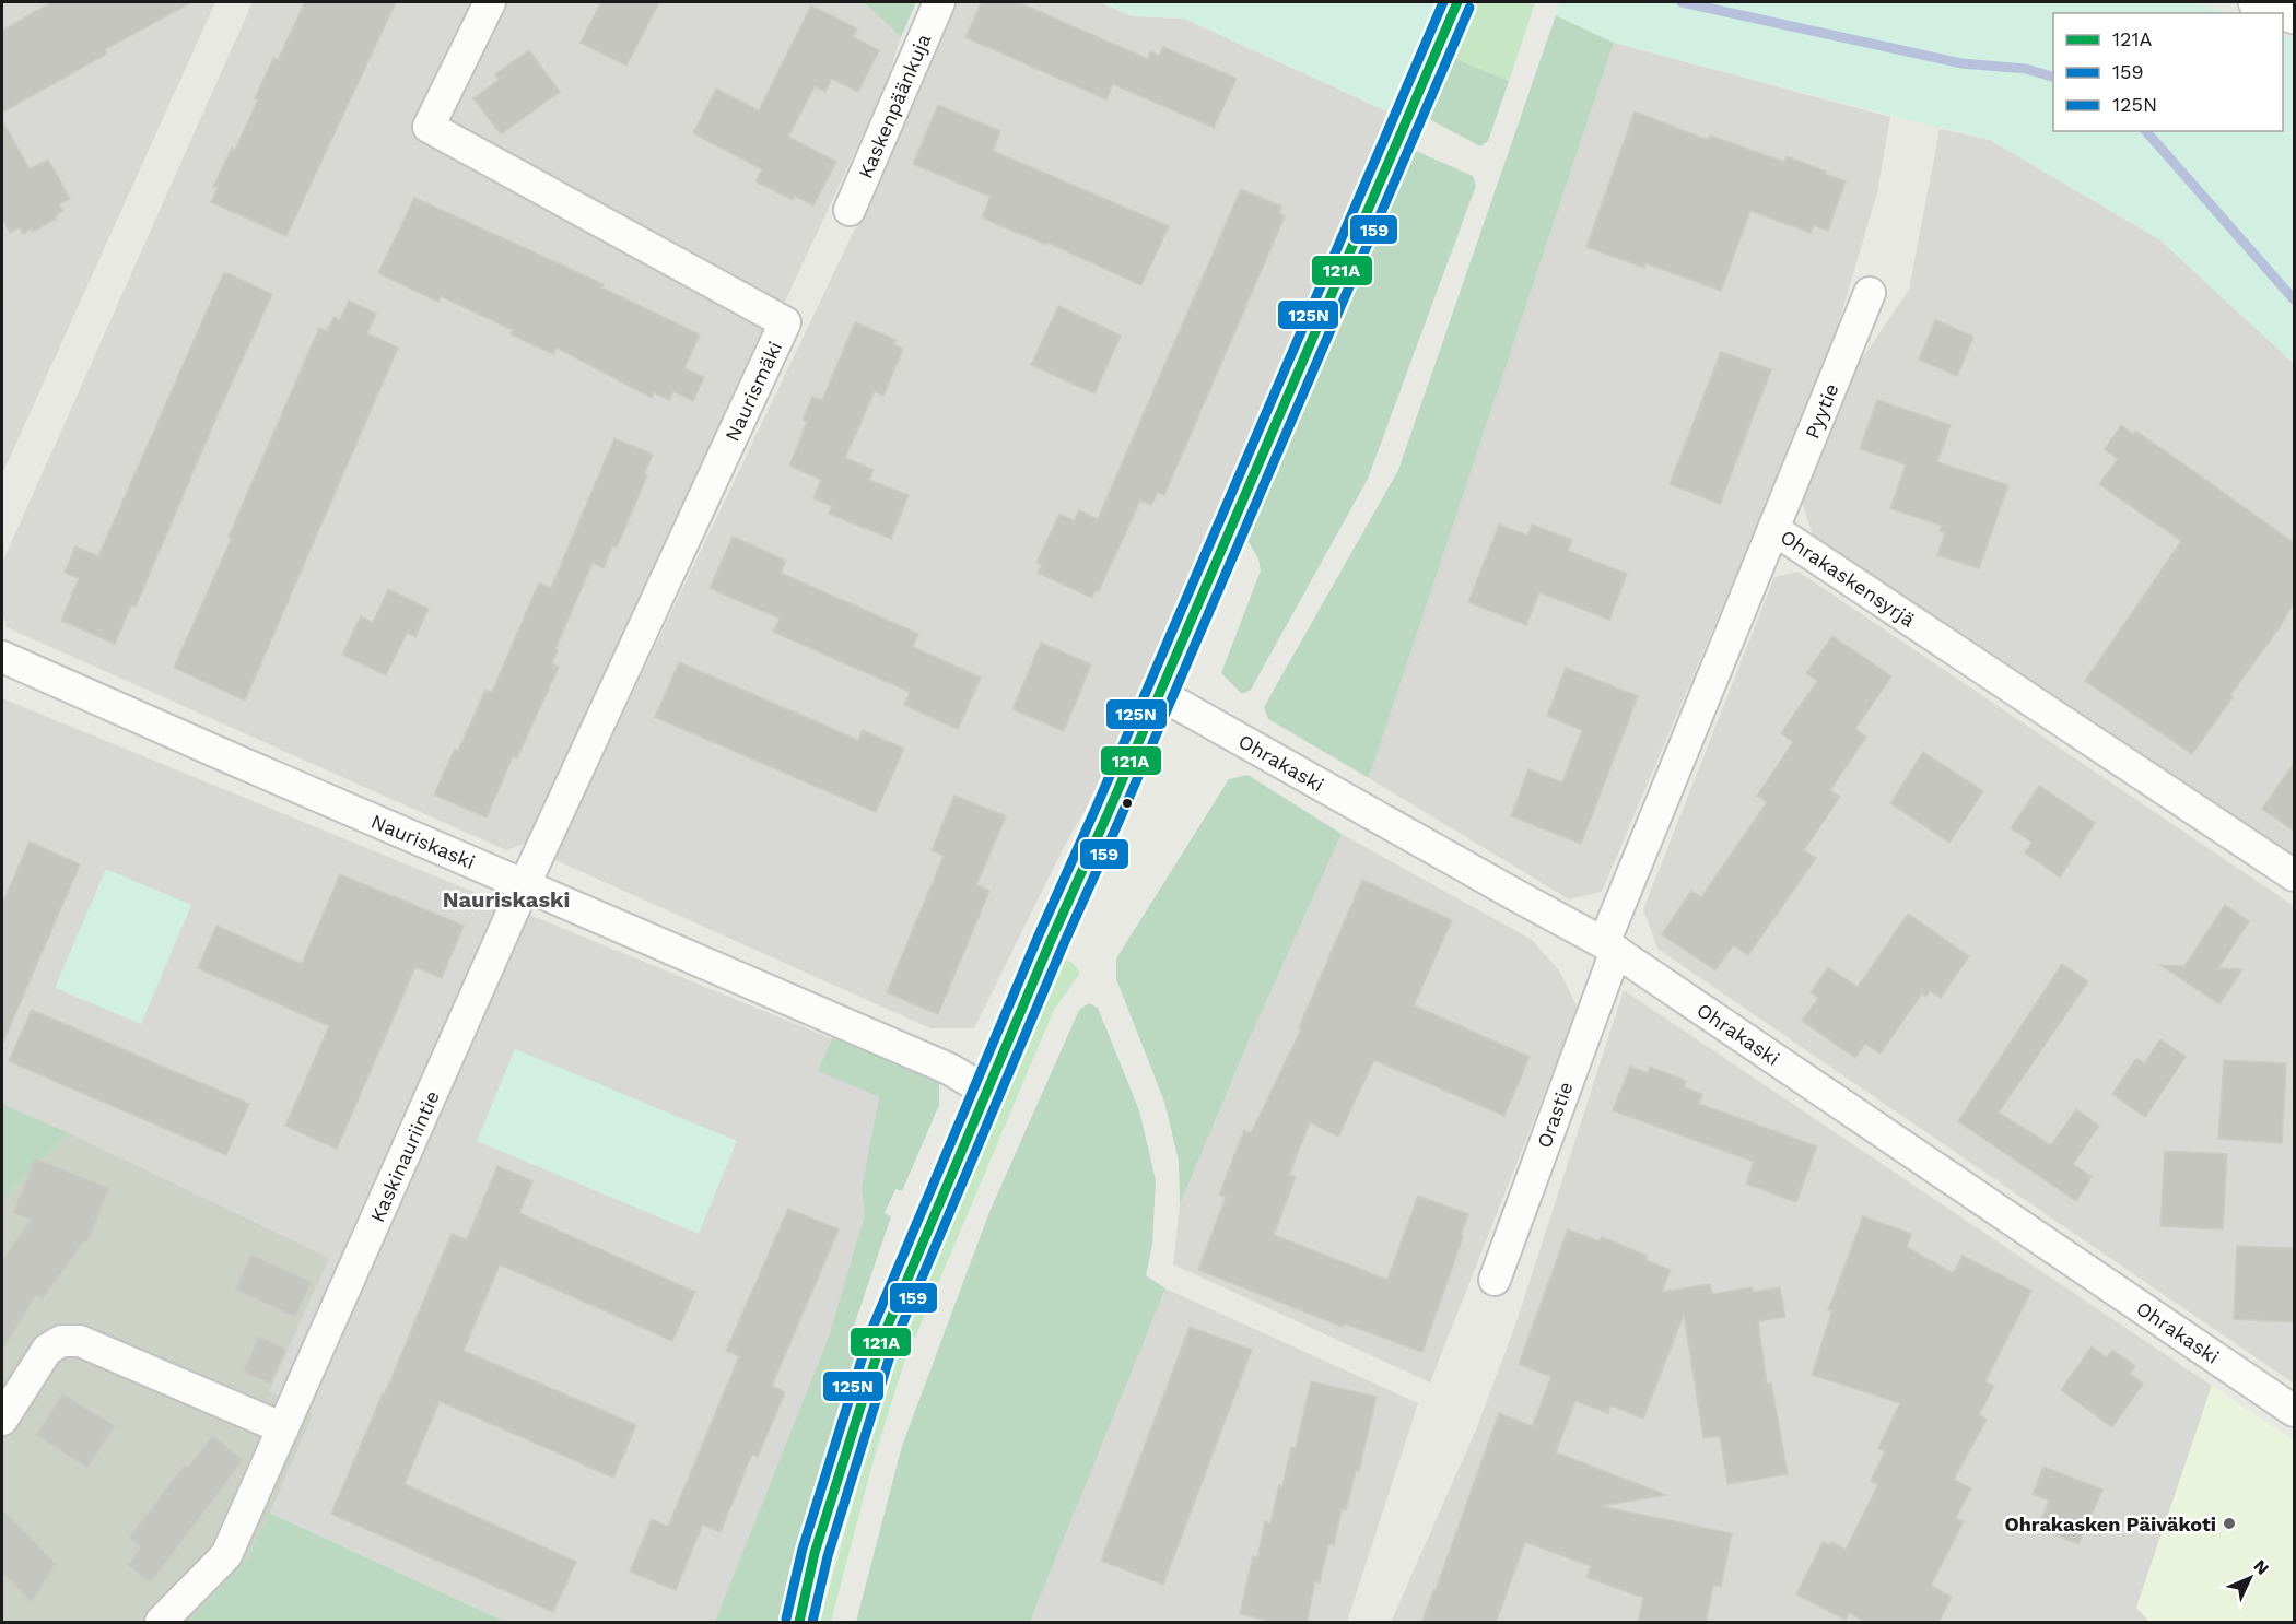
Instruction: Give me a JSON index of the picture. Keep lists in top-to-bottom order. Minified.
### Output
{"streets":{"street":["Kaskenpäänkuja","Naurismäki","Pyytie","Ohrakaskensyrjä","Ohrakaski","Nauriskaski","Orastie","Kaskinauriintie"]},"crossings":[["Naurismäki","Nauriskaski"],["Naurismäki","Kaskinauriintie"],["Pyytie","Ohrakaskensyrjä"],["Ohrakaskensyrjä","Ohrakaski"],["Ohrakaskensyrjä","Orastie"],["Ohrakaski","Orastie"],["Nauriskaski","Kaskinauriintie"]],"districts":["Nauriskaski"],"places":["Ohrakasken Päiväkoti"],"lines":["transit line 121A","transit line 125N","transit line 159"],"legend":["121A","159","125N"],"north":"top right"}
